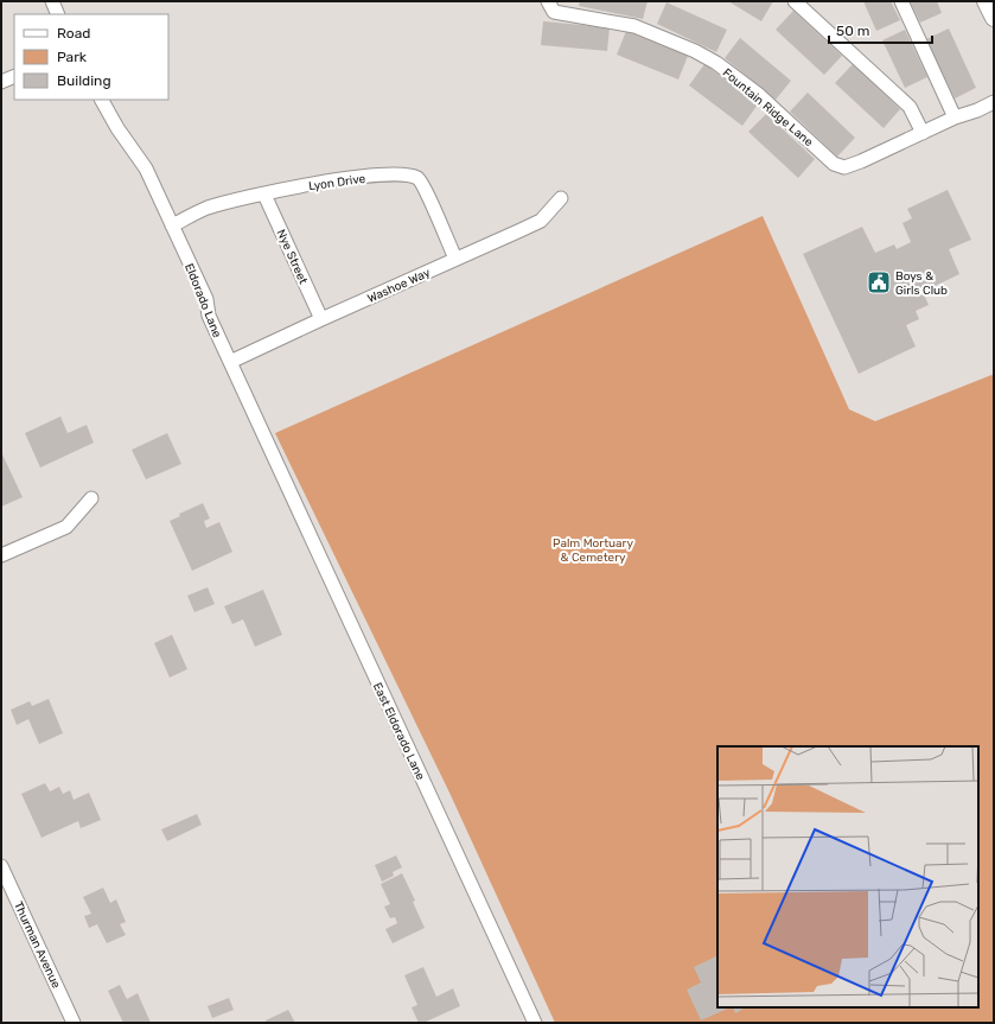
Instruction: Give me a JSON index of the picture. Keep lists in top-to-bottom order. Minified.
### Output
{"streets":{"street":["Fountain Ridge Lane","Lyon Drive","Nye Street","Washoe Way","Eldorado Lane","East Eldorado Lane","Thurman Avenue"]},"crossings":[["Lyon Drive","Nye Street"],["Lyon Drive","Washoe Way"],["Lyon Drive","Eldorado Lane"],["Nye Street","Washoe Way"],["Washoe Way","Eldorado Lane"],["Eldorado Lane","East Eldorado Lane"]],"parks":["Palm Mortuary & Cemetery"],"places":{"public building":["Boys & Girls Club"]},"legend":["Road","Park","Building"],"scale_bar":"50 m"}
